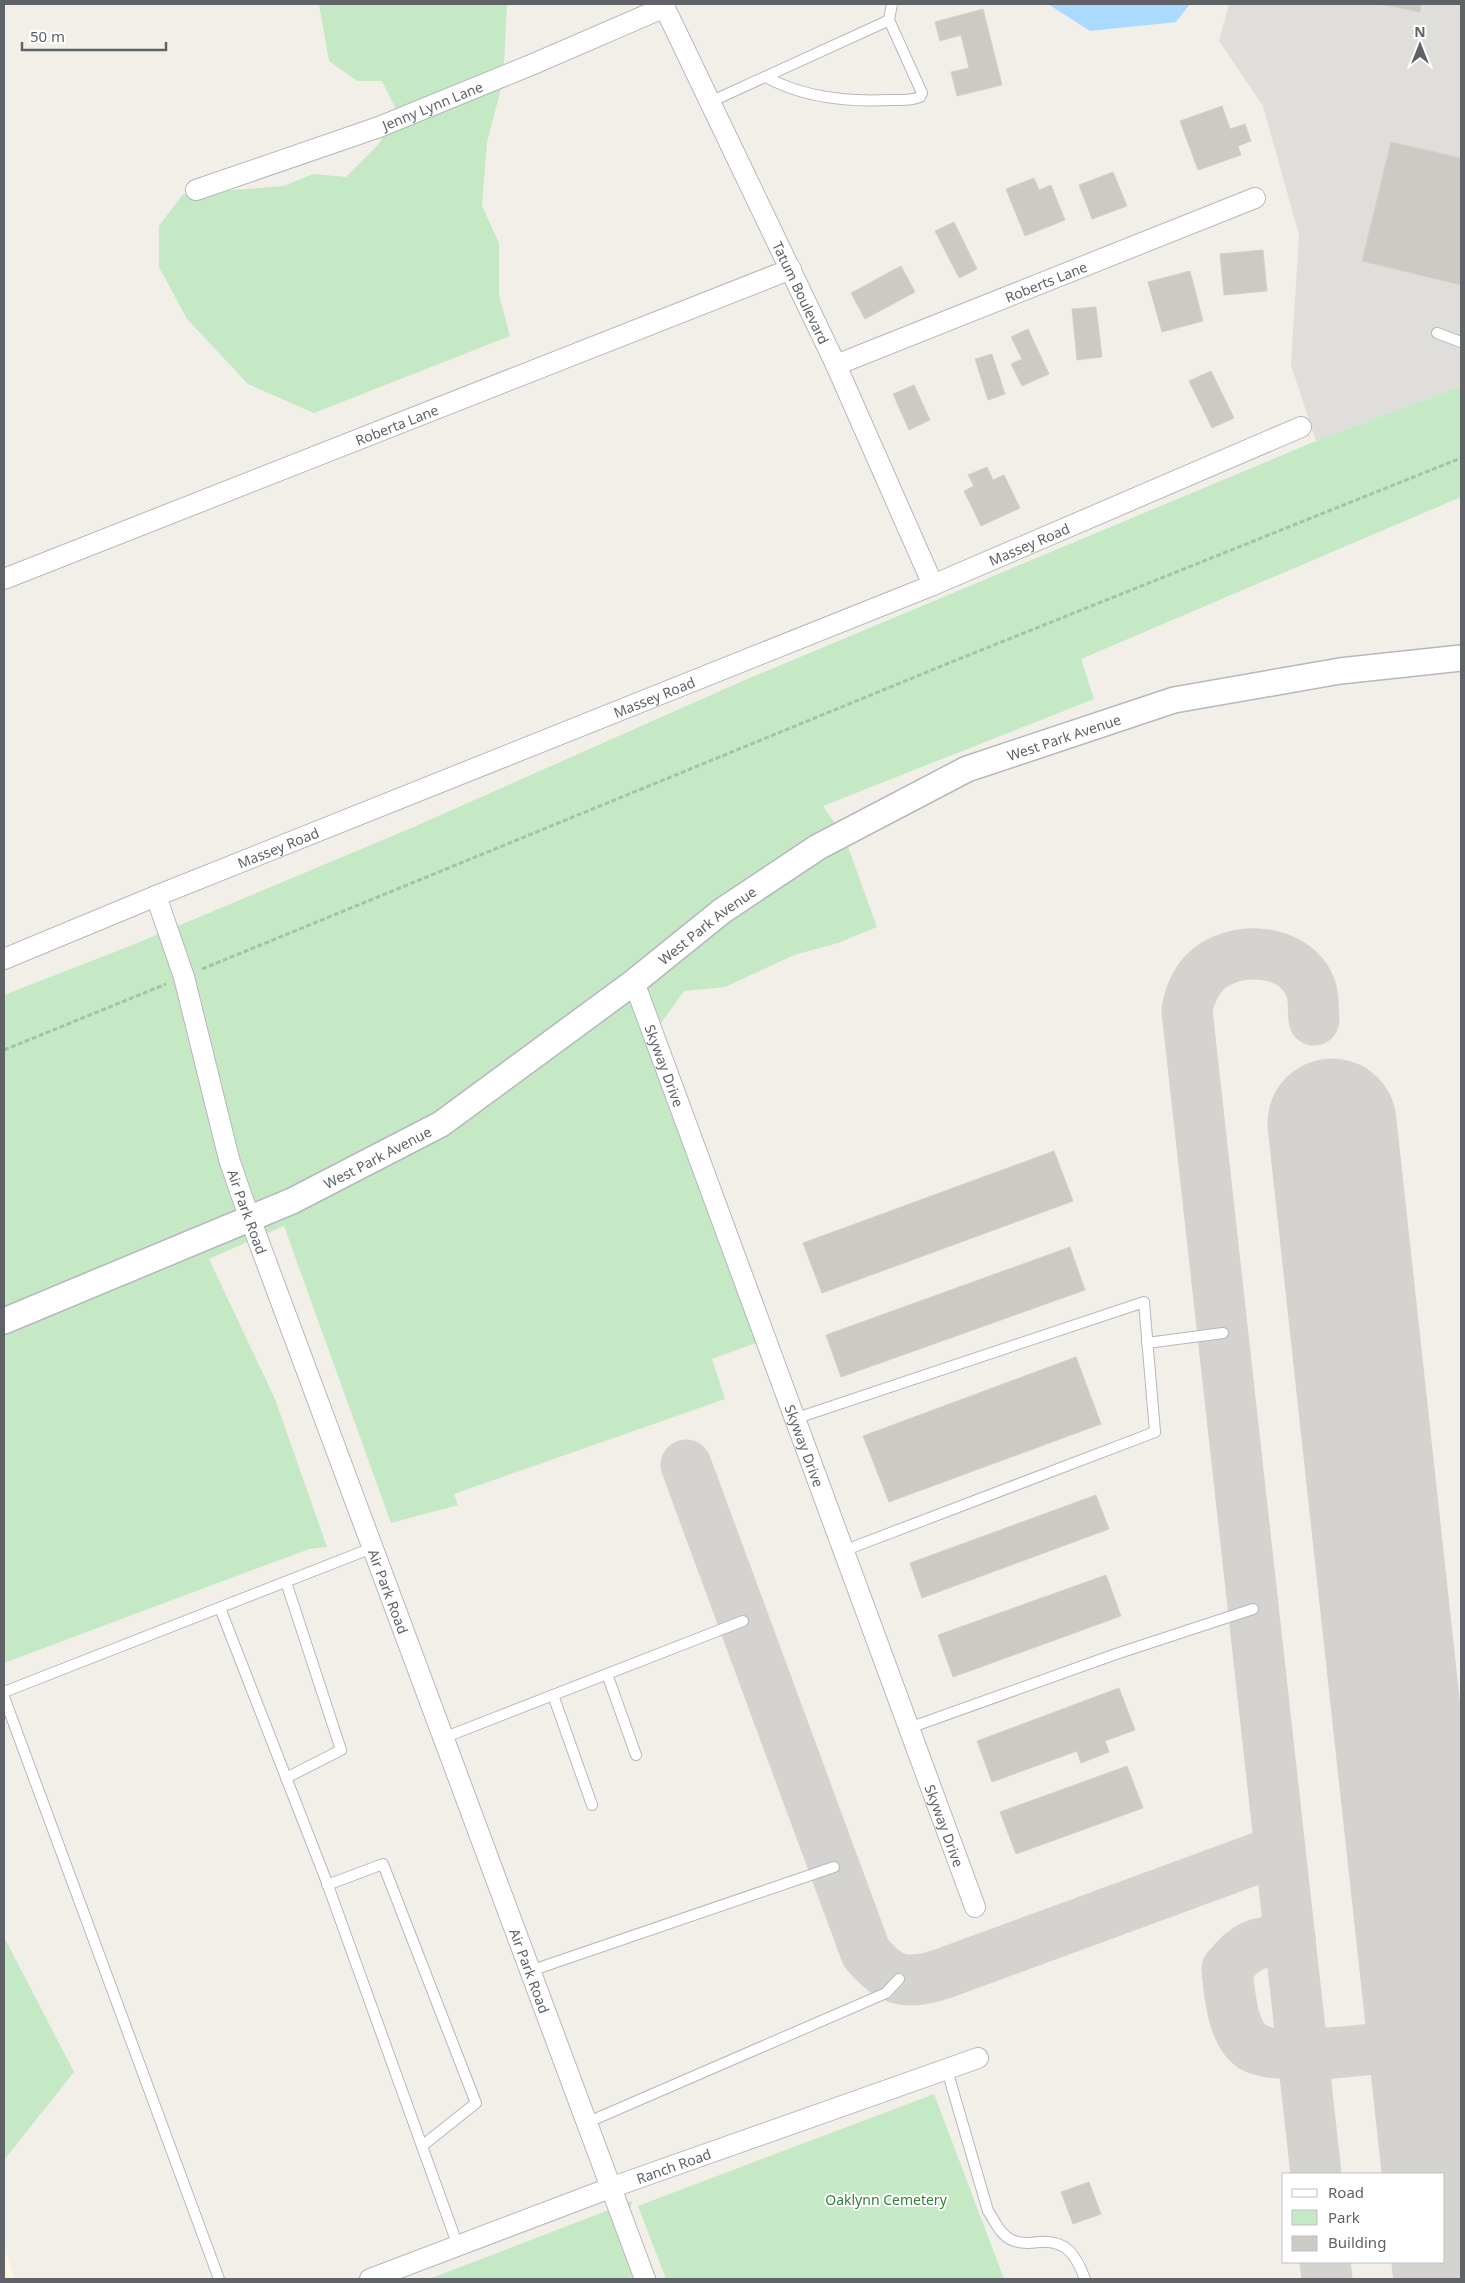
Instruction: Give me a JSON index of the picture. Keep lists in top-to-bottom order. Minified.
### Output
{"streets":{"street":["Jenny Lynn Lane","Roberts Lane","Tatum Boulevard","Roberta Lane","Massey Road","West Park Avenue","Skyway Drive","Air Park Road","Ranch Road"]},"crossings":[["Jenny Lynn Lane","Tatum Boulevard"],["Roberts Lane","Tatum Boulevard"],["Tatum Boulevard","Roberta Lane"],["Tatum Boulevard","Massey Road"],["Massey Road","Air Park Road"],["West Park Avenue","Skyway Drive"],["West Park Avenue","Air Park Road"],["Air Park Road","Ranch Road"]],"parks":["Oaklynn Cemetery"],"legend":["Road","Park","Building"],"scale_bar":"50 m","north":"top"}
